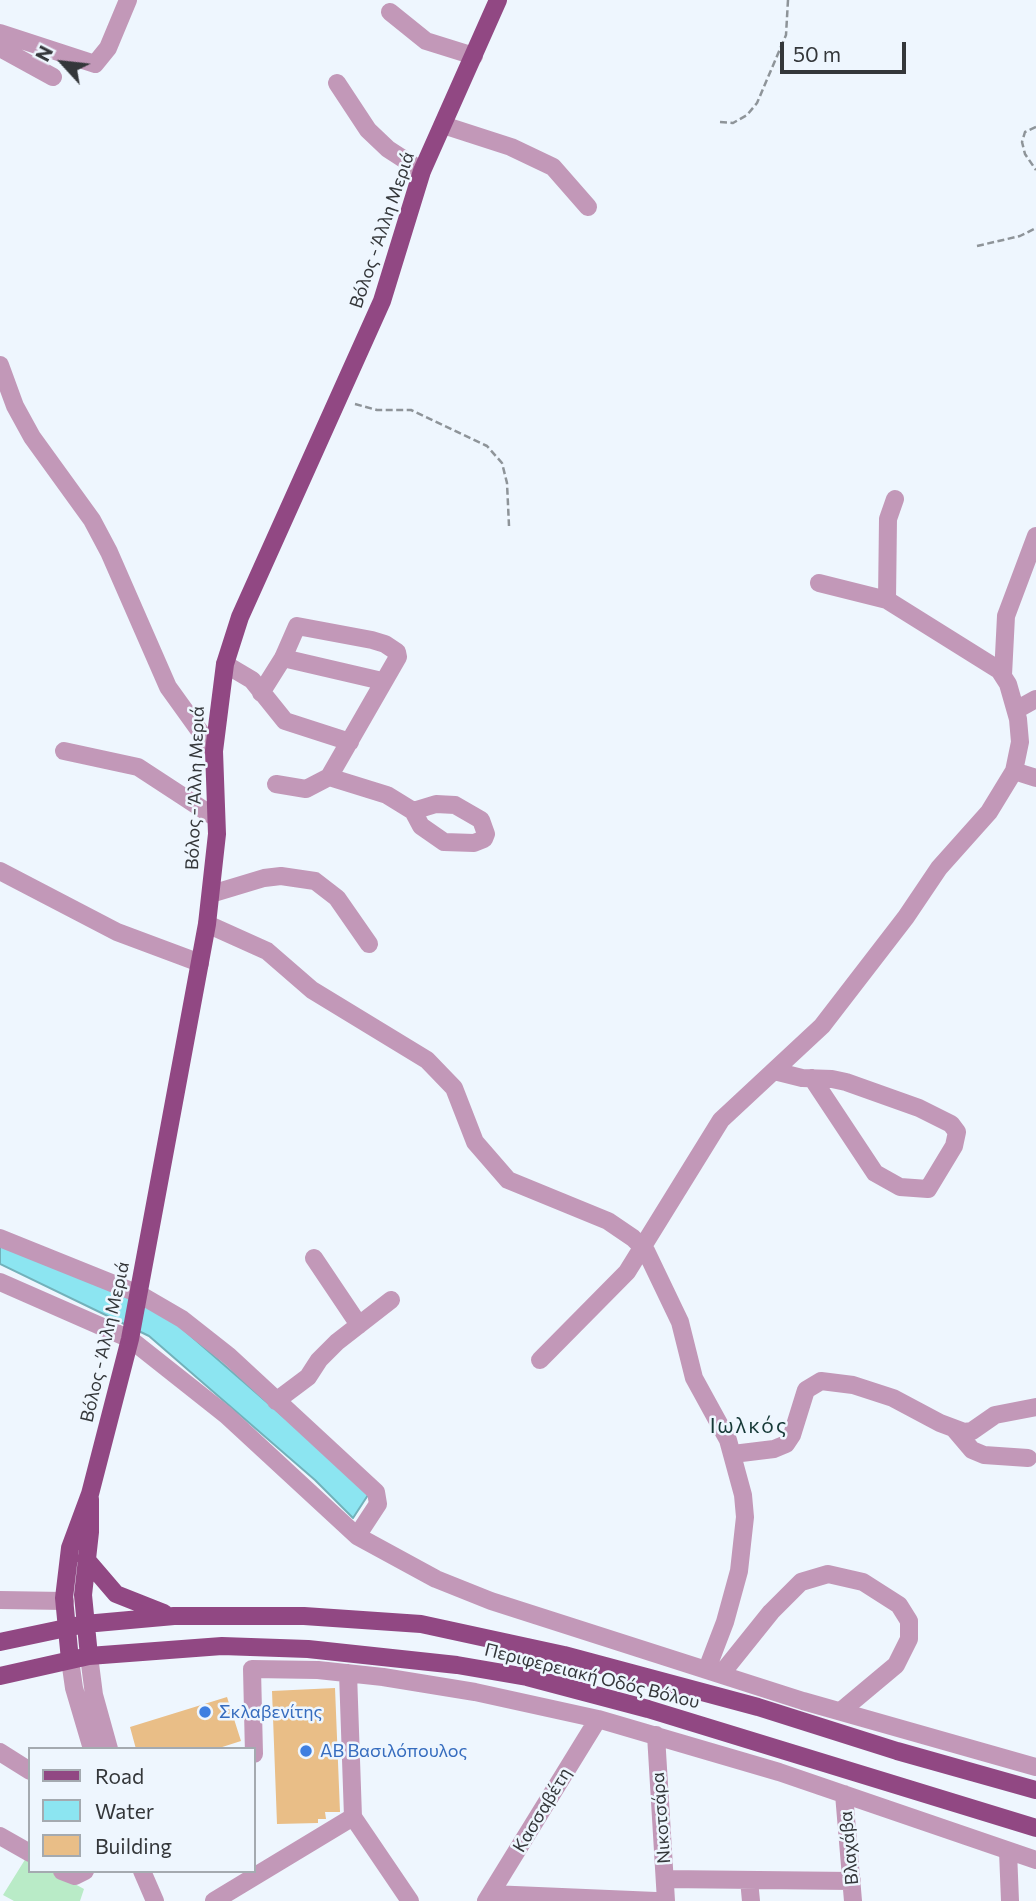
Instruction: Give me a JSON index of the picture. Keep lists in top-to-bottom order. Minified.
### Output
{"streets":{"main road":["Βόλος - Άλλη Μεριά","Περιφερειακή Οδός Βόλου"],"street":["Κασσαβέτη","Νικοτσάρα","Βλαχάβα"]},"crossings":[["Βόλος - Άλλη Μεριά","Περιφερειακή Οδός Βόλου"]],"districts":["Ιωλκός"],"places":["Σκλαβενίτης","ΑΒ Βασιλόπουλος"],"legend":["Road","Water","Building"],"scale_bar":"50 m","north":"top left"}
